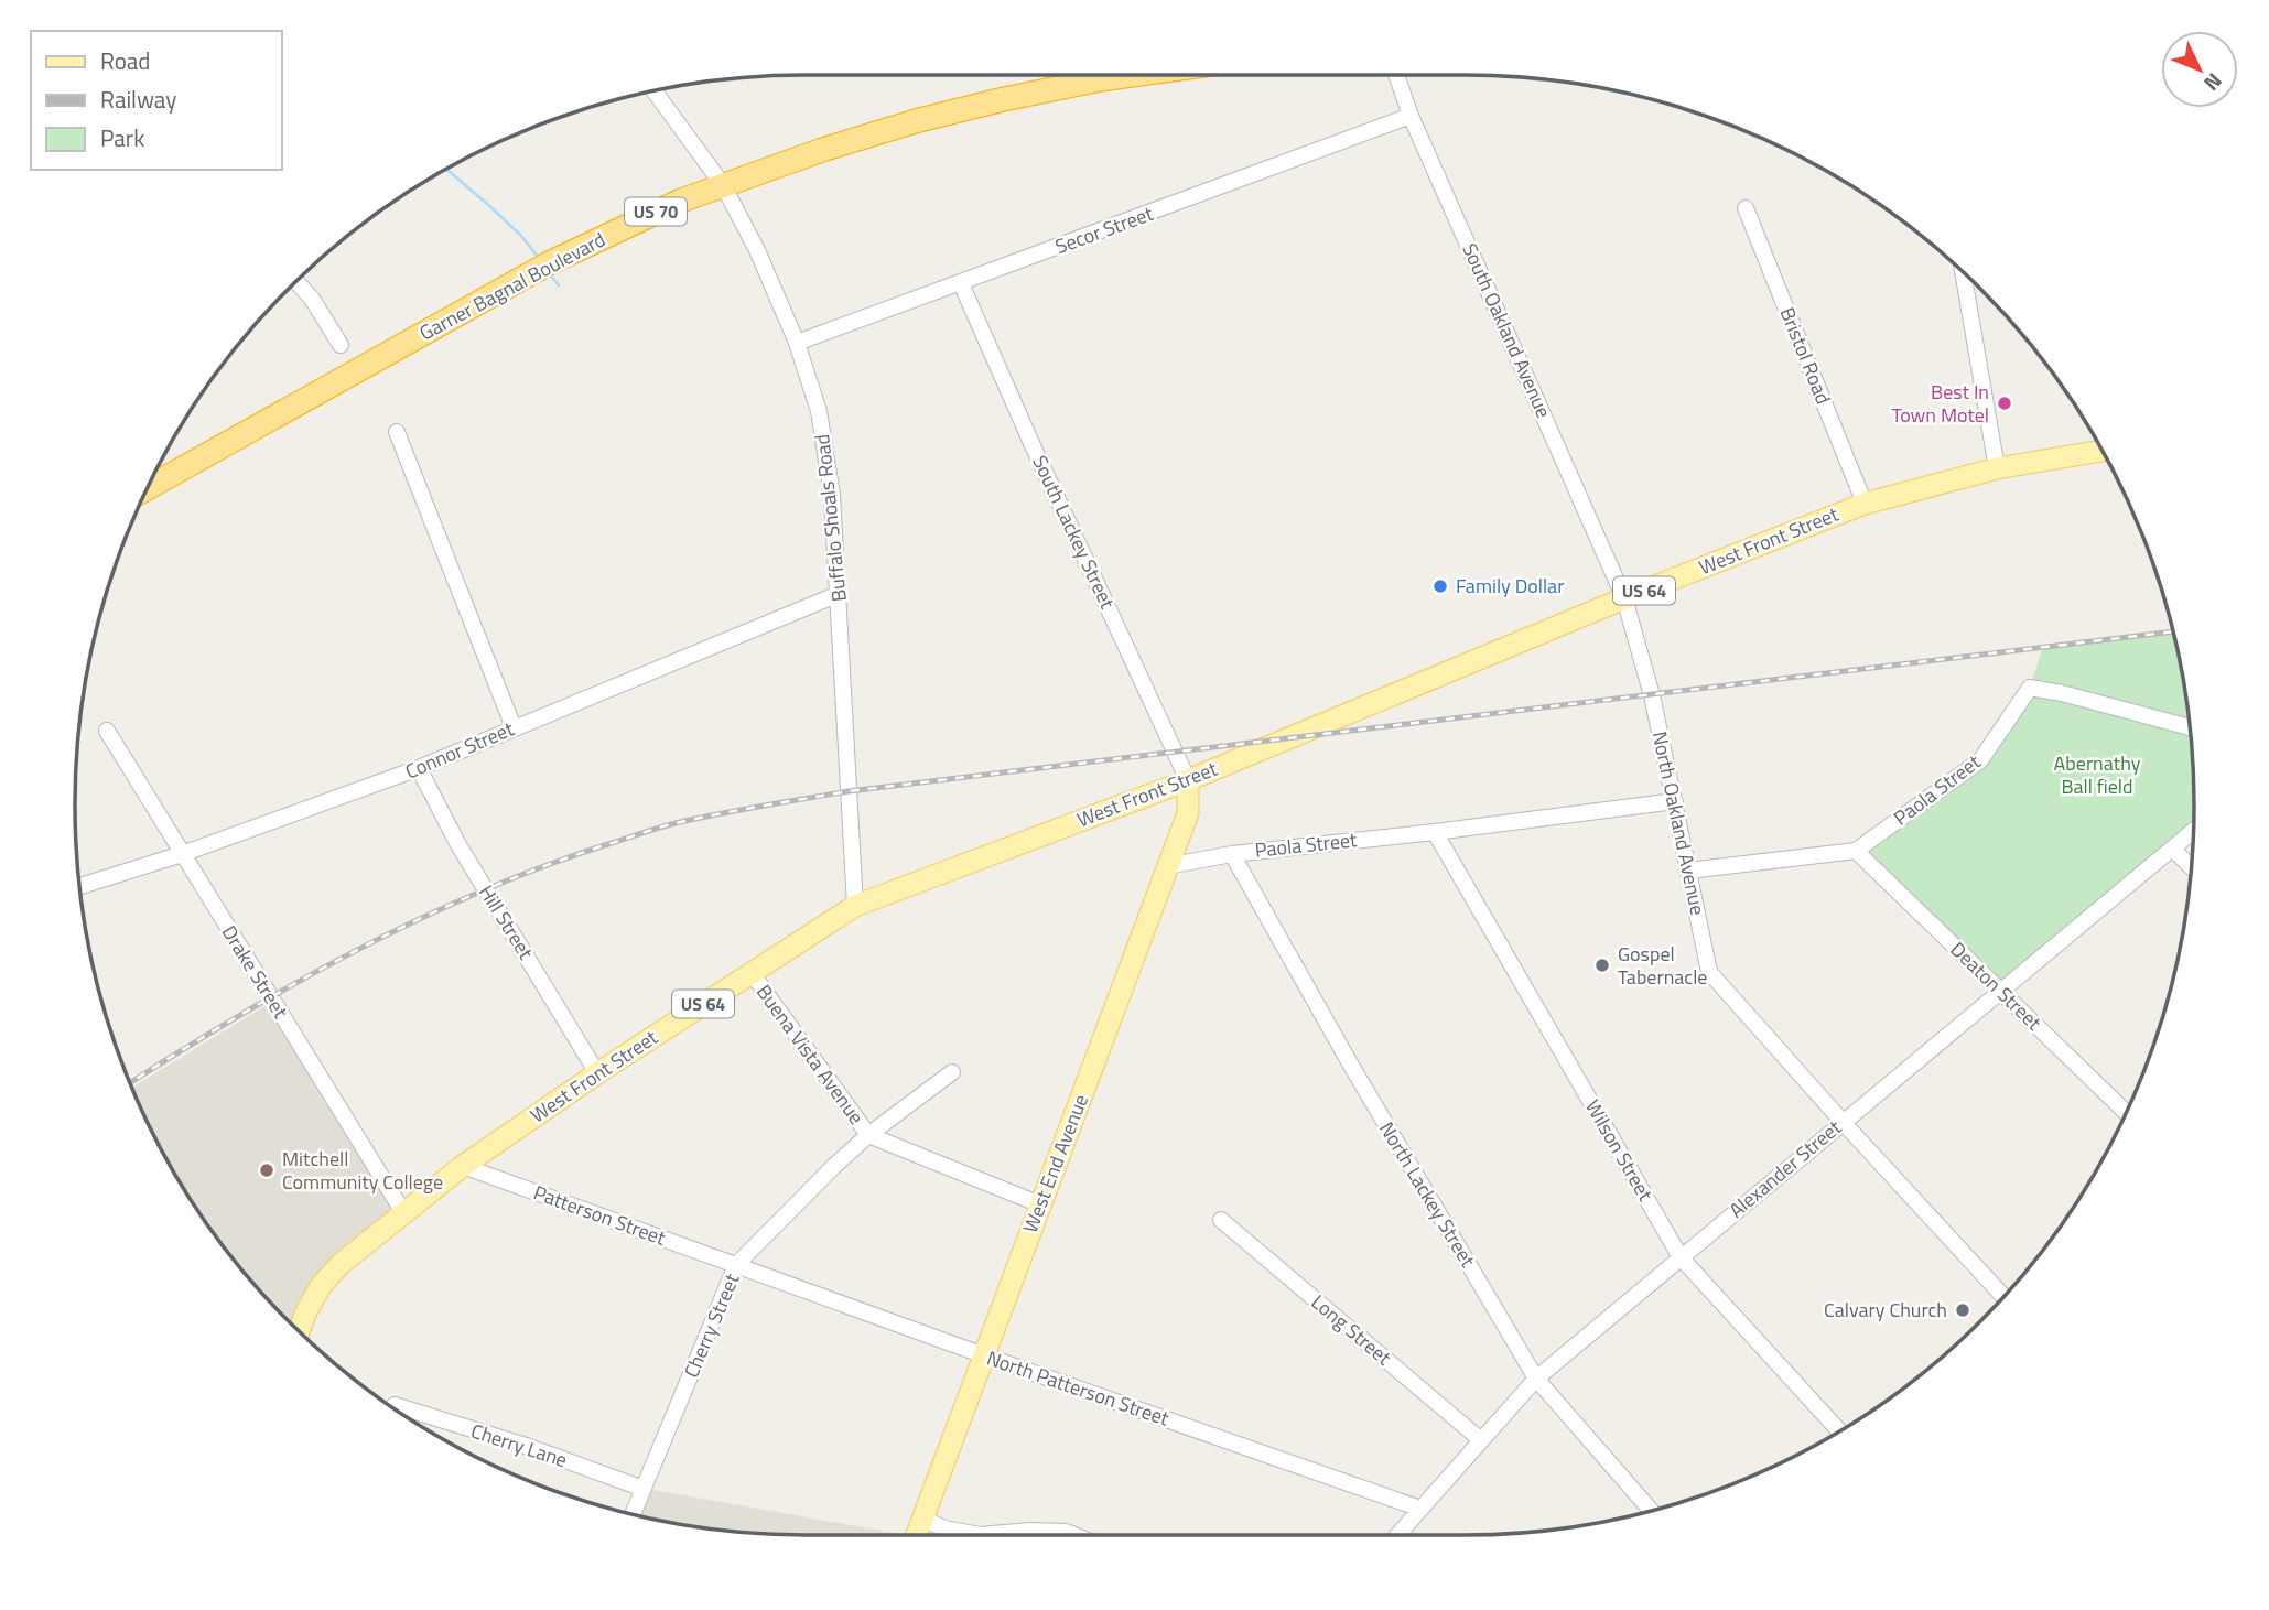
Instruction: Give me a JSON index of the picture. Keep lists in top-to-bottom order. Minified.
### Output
{"streets":{"highway":["US 70","Garner Bagnal Boulevard"],"main road":["West Front Street","US 64","West End Avenue"],"street":["Secor Street","South Oakland Avenue","Bristol Road","Buffalo Shoals Road","South Lackey Street","Connor Street","Paola Street","North Oakland Avenue","Hill Street","Drake Street","Deaton Street","Buena Vista Avenue","Wilson Street","Alexander Street","North Lackey Street","Patterson Street","Cherry Street","Long Street","North Patterson Street","Cherry Lane"]},"crossings":[["Secor Street","South Oakland Avenue"],["Secor Street","Buffalo Shoals Road"],["Secor Street","South Lackey Street"],["Garner Bagnal Boulevard","Buffalo Shoals Road"],["South Oakland Avenue","West Front Street"],["South Oakland Avenue","North Oakland Avenue"],["Bristol Road","West Front Street"],["Buffalo Shoals Road","West Front Street"],["Buffalo Shoals Road","Connor Street"],["South Lackey Street","West Front Street"],["South Lackey Street","West End Avenue"],["West Front Street","North Oakland Avenue"],["West Front Street","Hill Street"],["West Front Street","Drake Street"],["West Front Street","Buena Vista Avenue"],["West Front Street","West End Avenue"],["West Front Street","Patterson Street"],["Connor Street","Hill Street"],["Connor Street","Drake Street"],["Paola Street","North Oakland Avenue"],["Paola Street","Deaton Street"],["Paola Street","Wilson Street"],["Paola Street","West End Avenue"],["Paola Street","North Lackey Street"],["North Oakland Avenue","Alexander Street"],["Deaton Street","Alexander Street"],["Buena Vista Avenue","West End Avenue"],["Buena Vista Avenue","Cherry Street"],["Wilson Street","Alexander Street"],["West End Avenue","North Patterson Street"],["Alexander Street","North Lackey Street"],["Alexander Street","Long Street"],["Alexander Street","North Patterson Street"],["Patterson Street","Cherry Street"],["Patterson Street","North Patterson Street"],["Cherry Street","North Patterson Street"],["Cherry Street","Cherry Lane"]],"parks":["Abernathy Ball field"],"places":["Best In Town Motel","Family Dollar","Gospel Tabernacle","Mitchell Community College","Calvary Church"],"legend":["Road","Railway","Park"],"north":"bottom right"}
